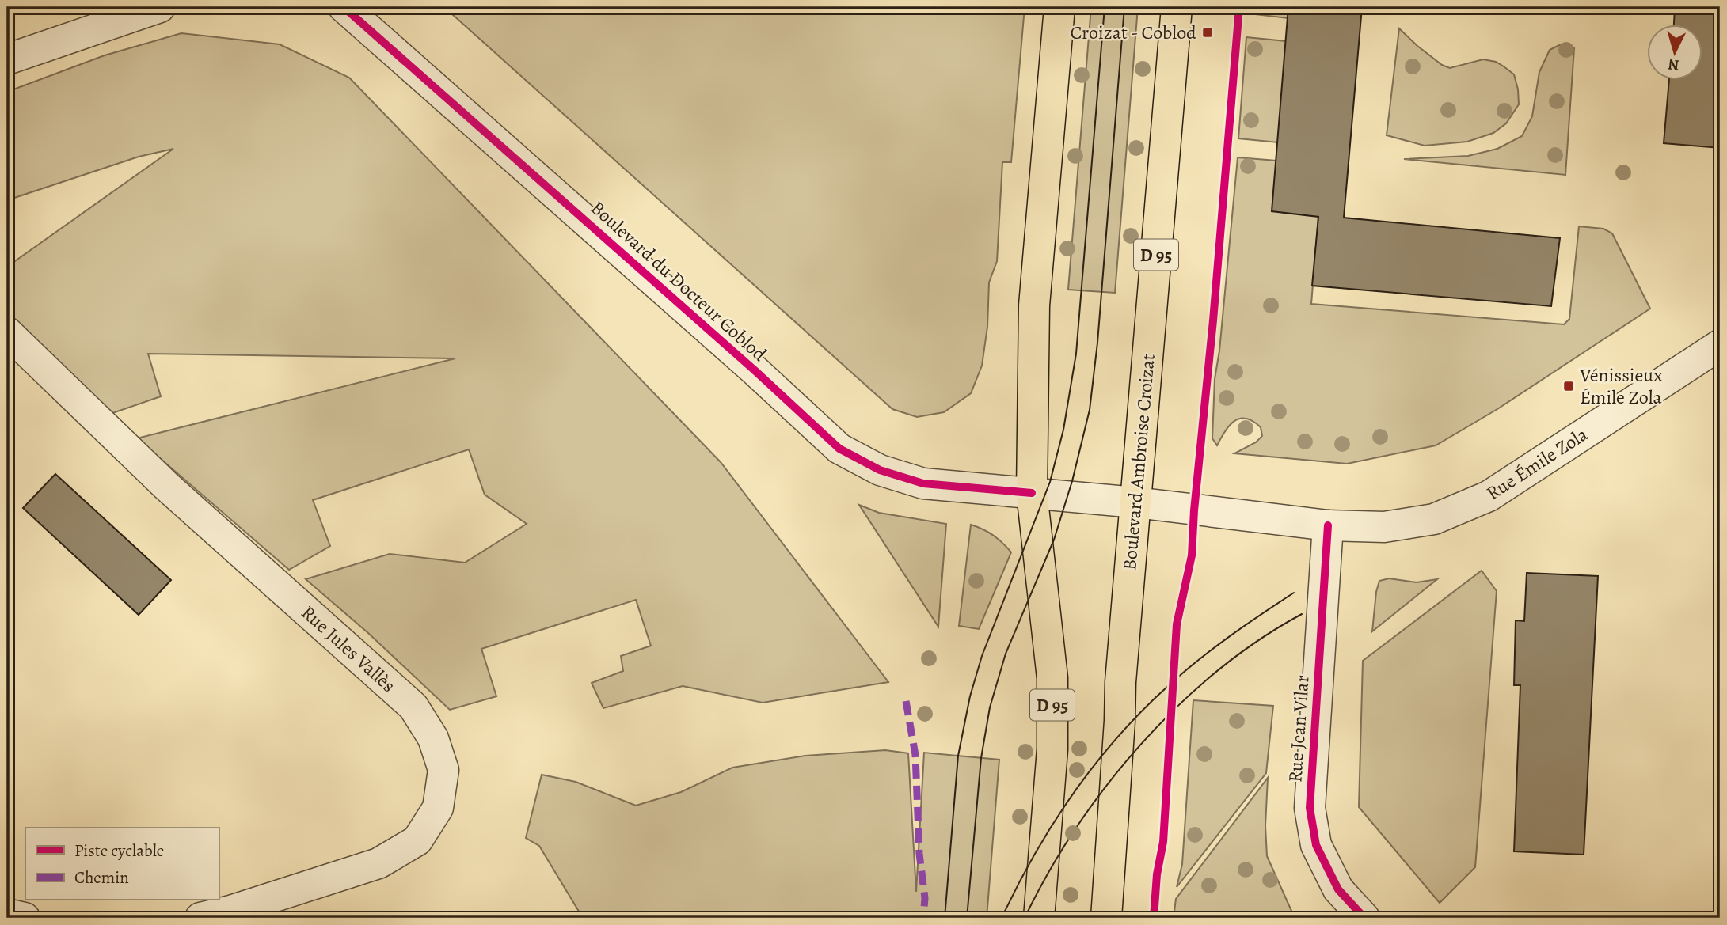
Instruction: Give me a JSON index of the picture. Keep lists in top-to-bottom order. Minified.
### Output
{"streets":{"main road":["D 95","Boulevard Ambroise Croizat"],"street":["Boulevard du Docteur Coblod","Rue Émile Zola","Rue Jules Vallès","Rue Jean Vilar"]},"crossings":[["D 95","Boulevard du Docteur Coblod"],["Boulevard du Docteur Coblod","Boulevard Ambroise Croizat"],["Boulevard du Docteur Coblod","Rue Émile Zola"],["Boulevard Ambroise Croizat","Rue Émile Zola"],["Rue Émile Zola","Rue Jean Vilar"]],"places":{"transit":["Croizat - Coblod","Vénissieux Émile Zola"]},"legend":["Piste cyclable","Chemin"],"north":"bottom"}
